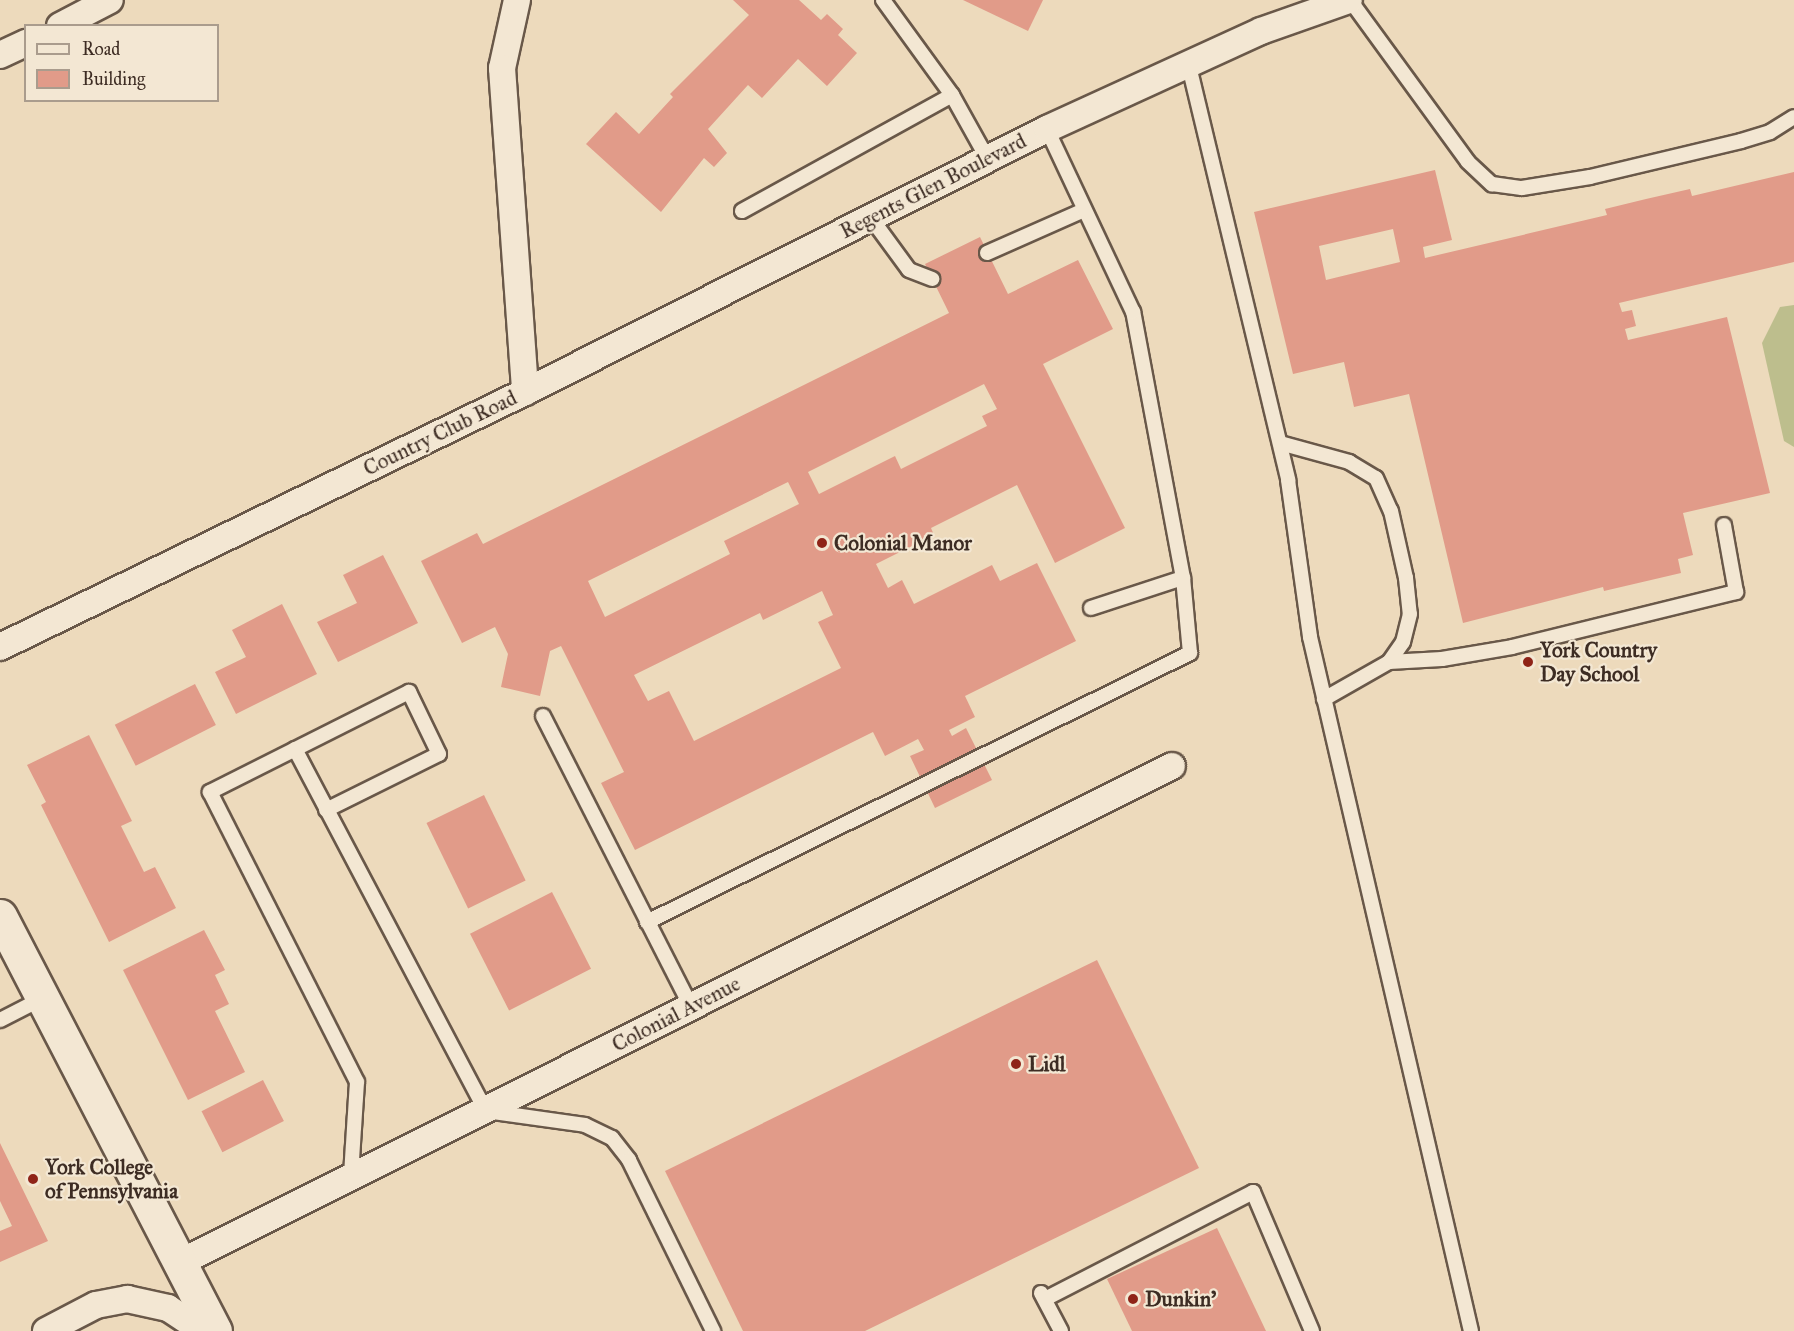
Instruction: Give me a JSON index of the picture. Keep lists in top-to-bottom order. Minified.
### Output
{"streets":{"street":["Regents Glen Boulevard","Country Club Road","Colonial Avenue"]},"crossings":[["Regents Glen Boulevard","Country Club Road"]],"places":["Colonial Manor","York Country Day School","Lidl","York College of Pennsylvania","Dunkin'"],"legend":["Road","Building"]}
